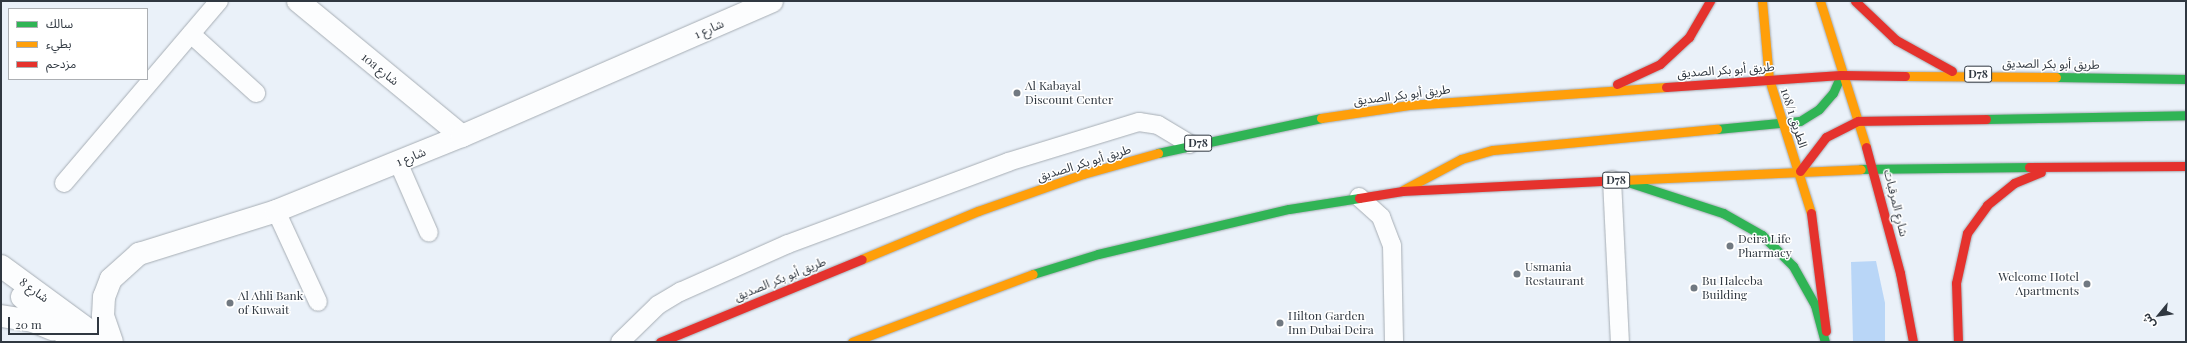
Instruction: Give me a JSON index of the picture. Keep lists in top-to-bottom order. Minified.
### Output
{"streets":{"main road":["طريق أبو بكر الصديق","D78","108/1 الطريق","شارع المرقبات"],"street":["شارع 1","10a شارع","شارع 8"]},"crossings":[["شارع 1","10a شارع"],["طريق أبو بكر الصديق","108/1 الطريق"],["طريق أبو بكر الصديق","شارع المرقبات"],["D78","108/1 الطريق"],["D78","شارع المرقبات"]],"places":["Al Kabayal Discount Center","Deira Life Pharmacy","Usmania Restaurant","Welcome Hotel Apartments","Bu Haleeba Building","Al Ahli Bank of Kuwait","Hilton Garden Inn Dubai Deira"],"legend":["سالك","بطيء","مزدحم"],"scale_bar":"20 m","north":"bottom left"}
